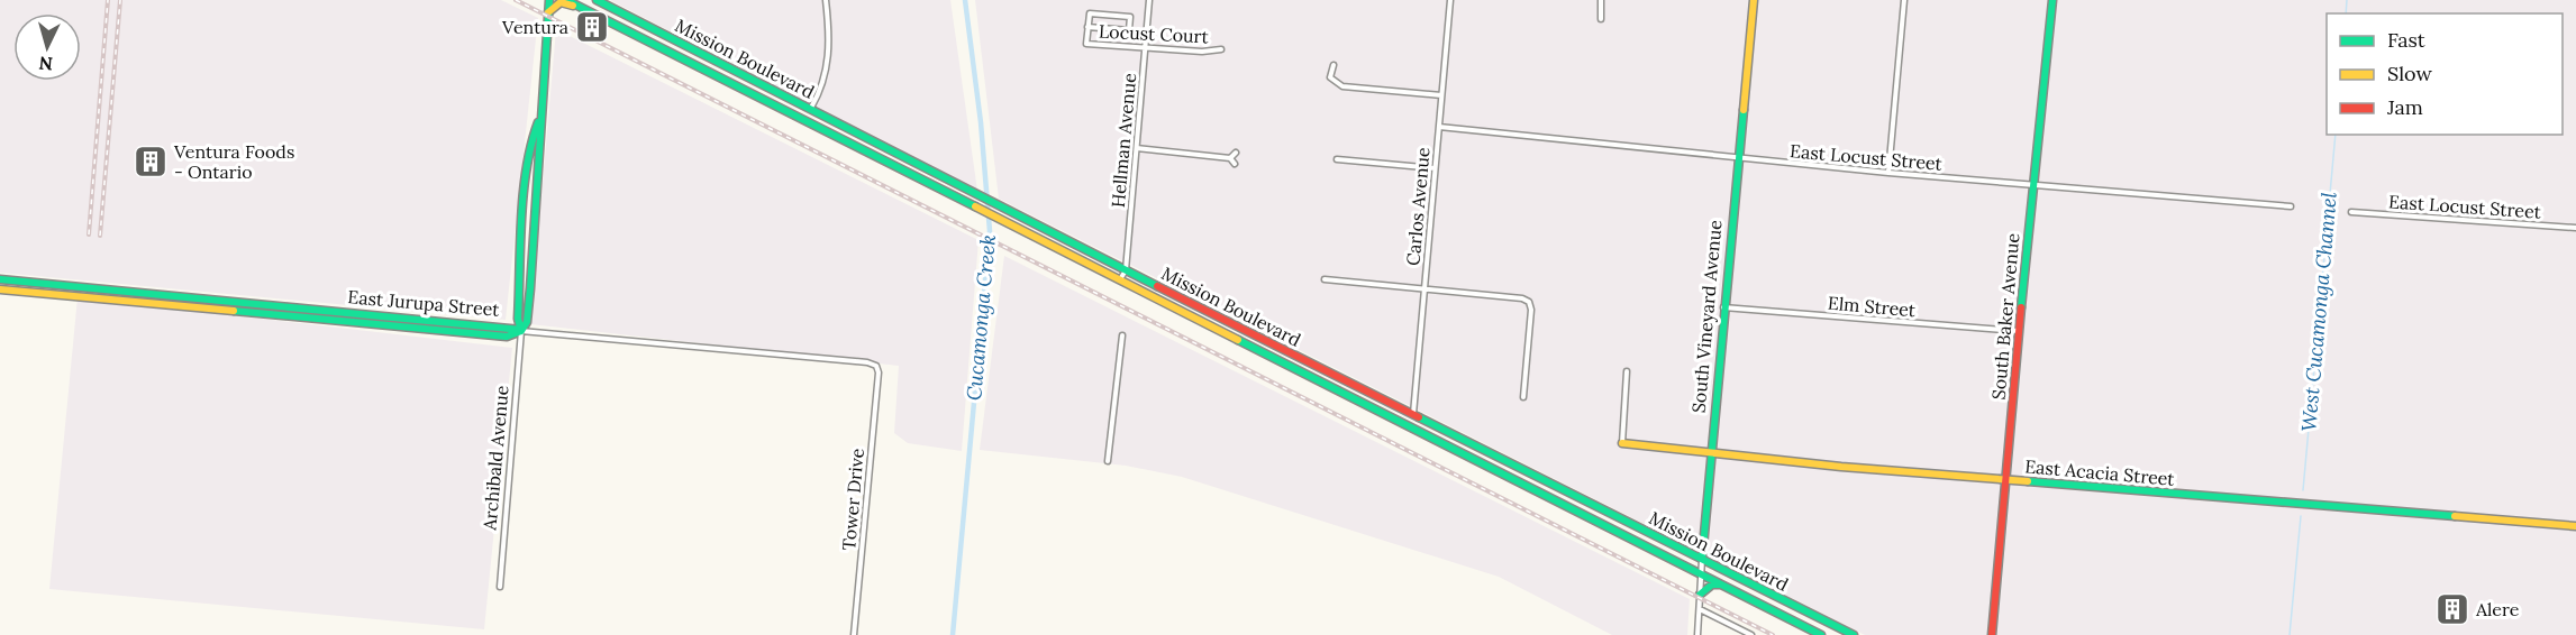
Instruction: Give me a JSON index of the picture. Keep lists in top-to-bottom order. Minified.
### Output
{"streets":{"main road":["Mission Boulevard","East Jurupa Street","South Vineyard Avenue","South Baker Avenue","Archibald Avenue","East Acacia Street"],"street":["Locust Court","Hellman Avenue","East Locust Street","Carlos Avenue","Elm Street","Tower Drive"]},"crossings":[["Locust Court","Hellman Avenue"],["Mission Boulevard","Hellman Avenue"],["Mission Boulevard","Carlos Avenue"],["Mission Boulevard","South Vineyard Avenue"],["East Locust Street","Carlos Avenue"],["East Locust Street","South Vineyard Avenue"],["East Locust Street","South Baker Avenue"],["East Jurupa Street","Archibald Avenue"],["East Jurupa Street","Tower Drive"],["Elm Street","South Vineyard Avenue"],["Elm Street","South Baker Avenue"],["South Vineyard Avenue","East Acacia Street"],["South Baker Avenue","East Acacia Street"],["Archibald Avenue","Tower Drive"]],"water":["West Cucamonga Channel","Cucamonga Creek"],"places":{"building":["Ventura","Ventura Foods - Ontario","Alere"]},"legend":["Fast","Slow","Jam"],"north":"bottom"}
